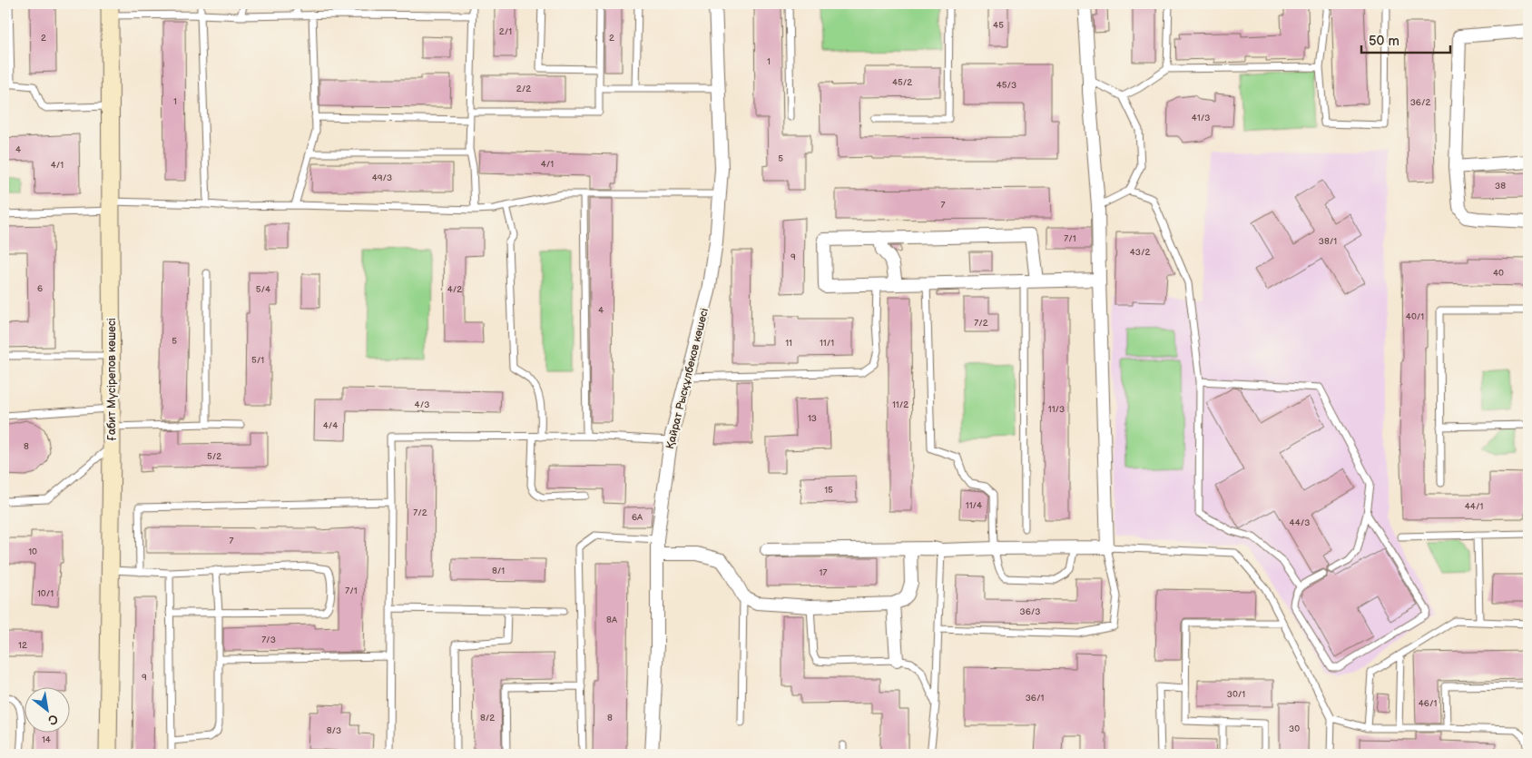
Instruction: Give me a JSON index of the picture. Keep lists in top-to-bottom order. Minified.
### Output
{"streets":{"street":["Қайрат Рысқұлбеков көшесі","Ғабит Мүсірепов көшесі"]},"house_numbers":["45","2/1","2","2","1","45/2","45/3","2/2","1","36/2","41/3","4","5","4/1","4/1","49/3","38","7","7/1","38/1","43/2","9","40","6","5/4","4/2","4","40/1","7/2","5","11","11/1","5/1","4/3","11/2","11/3","13","4/4","8","5/2","15","11/4","44/1","7/2","6А","44/3","7","10","8/1","17","7/1","10/1","36/3","8А","7/3","12","9","30/1","36/1","46/1","8/2","8","30","8/3","14"],"scale_bar":"50 m","north":"bottom right"}
